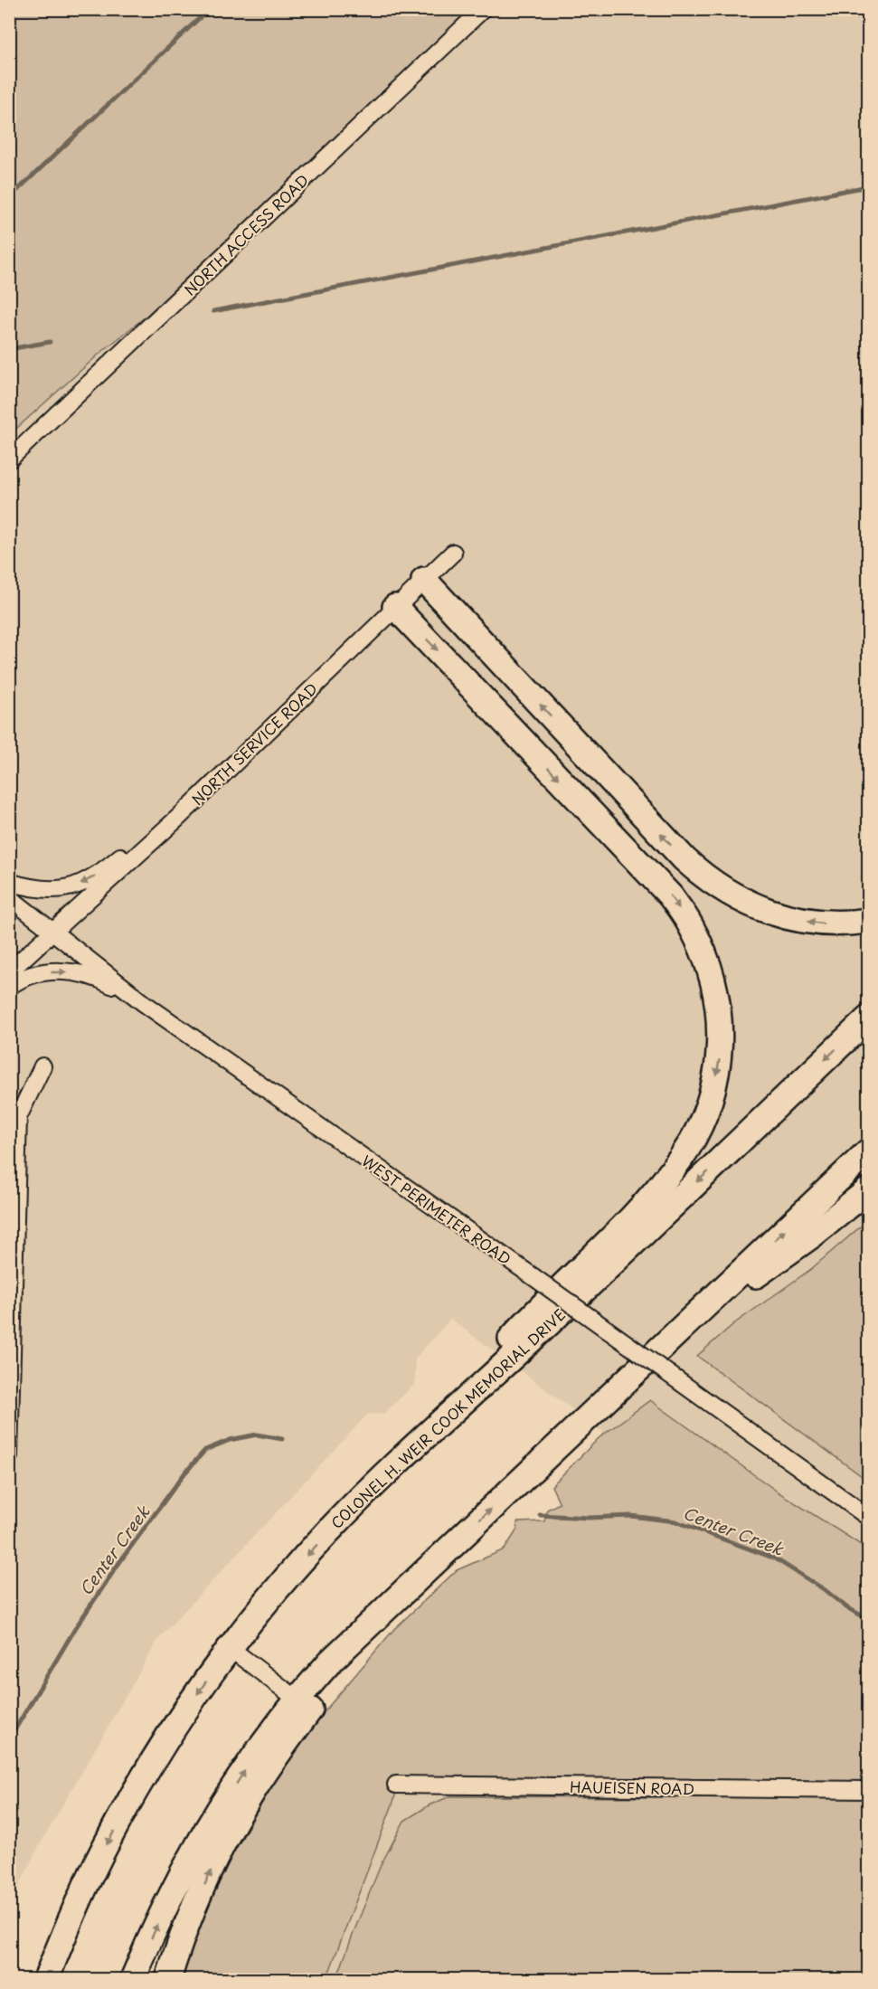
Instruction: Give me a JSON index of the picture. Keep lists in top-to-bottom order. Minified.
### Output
{"streets":{"highway":["COLONEL H. WEIR COOK MEMORIAL DRIVE"],"street":["NORTH ACCESS ROAD","NORTH SERVICE ROAD","WEST PERIMETER ROAD","HAUEISEN ROAD"]},"crossings":[["NORTH SERVICE ROAD","WEST PERIMETER ROAD"]],"water":["Center Creek"]}
